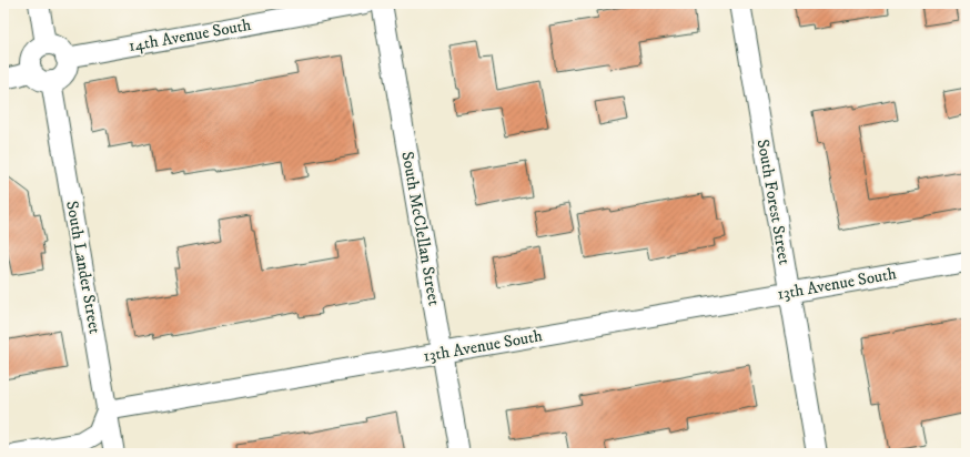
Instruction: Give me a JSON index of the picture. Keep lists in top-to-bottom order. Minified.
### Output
{"streets":{"street":["14th Avenue South","South Forest Street","South McClellan Street","South Lander Street","13th Avenue South"]},"crossings":[["14th Avenue South","South Lander Street"],["South Forest Street","13th Avenue South"],["South McClellan Street","13th Avenue South"],["South Lander Street","13th Avenue South"]]}
